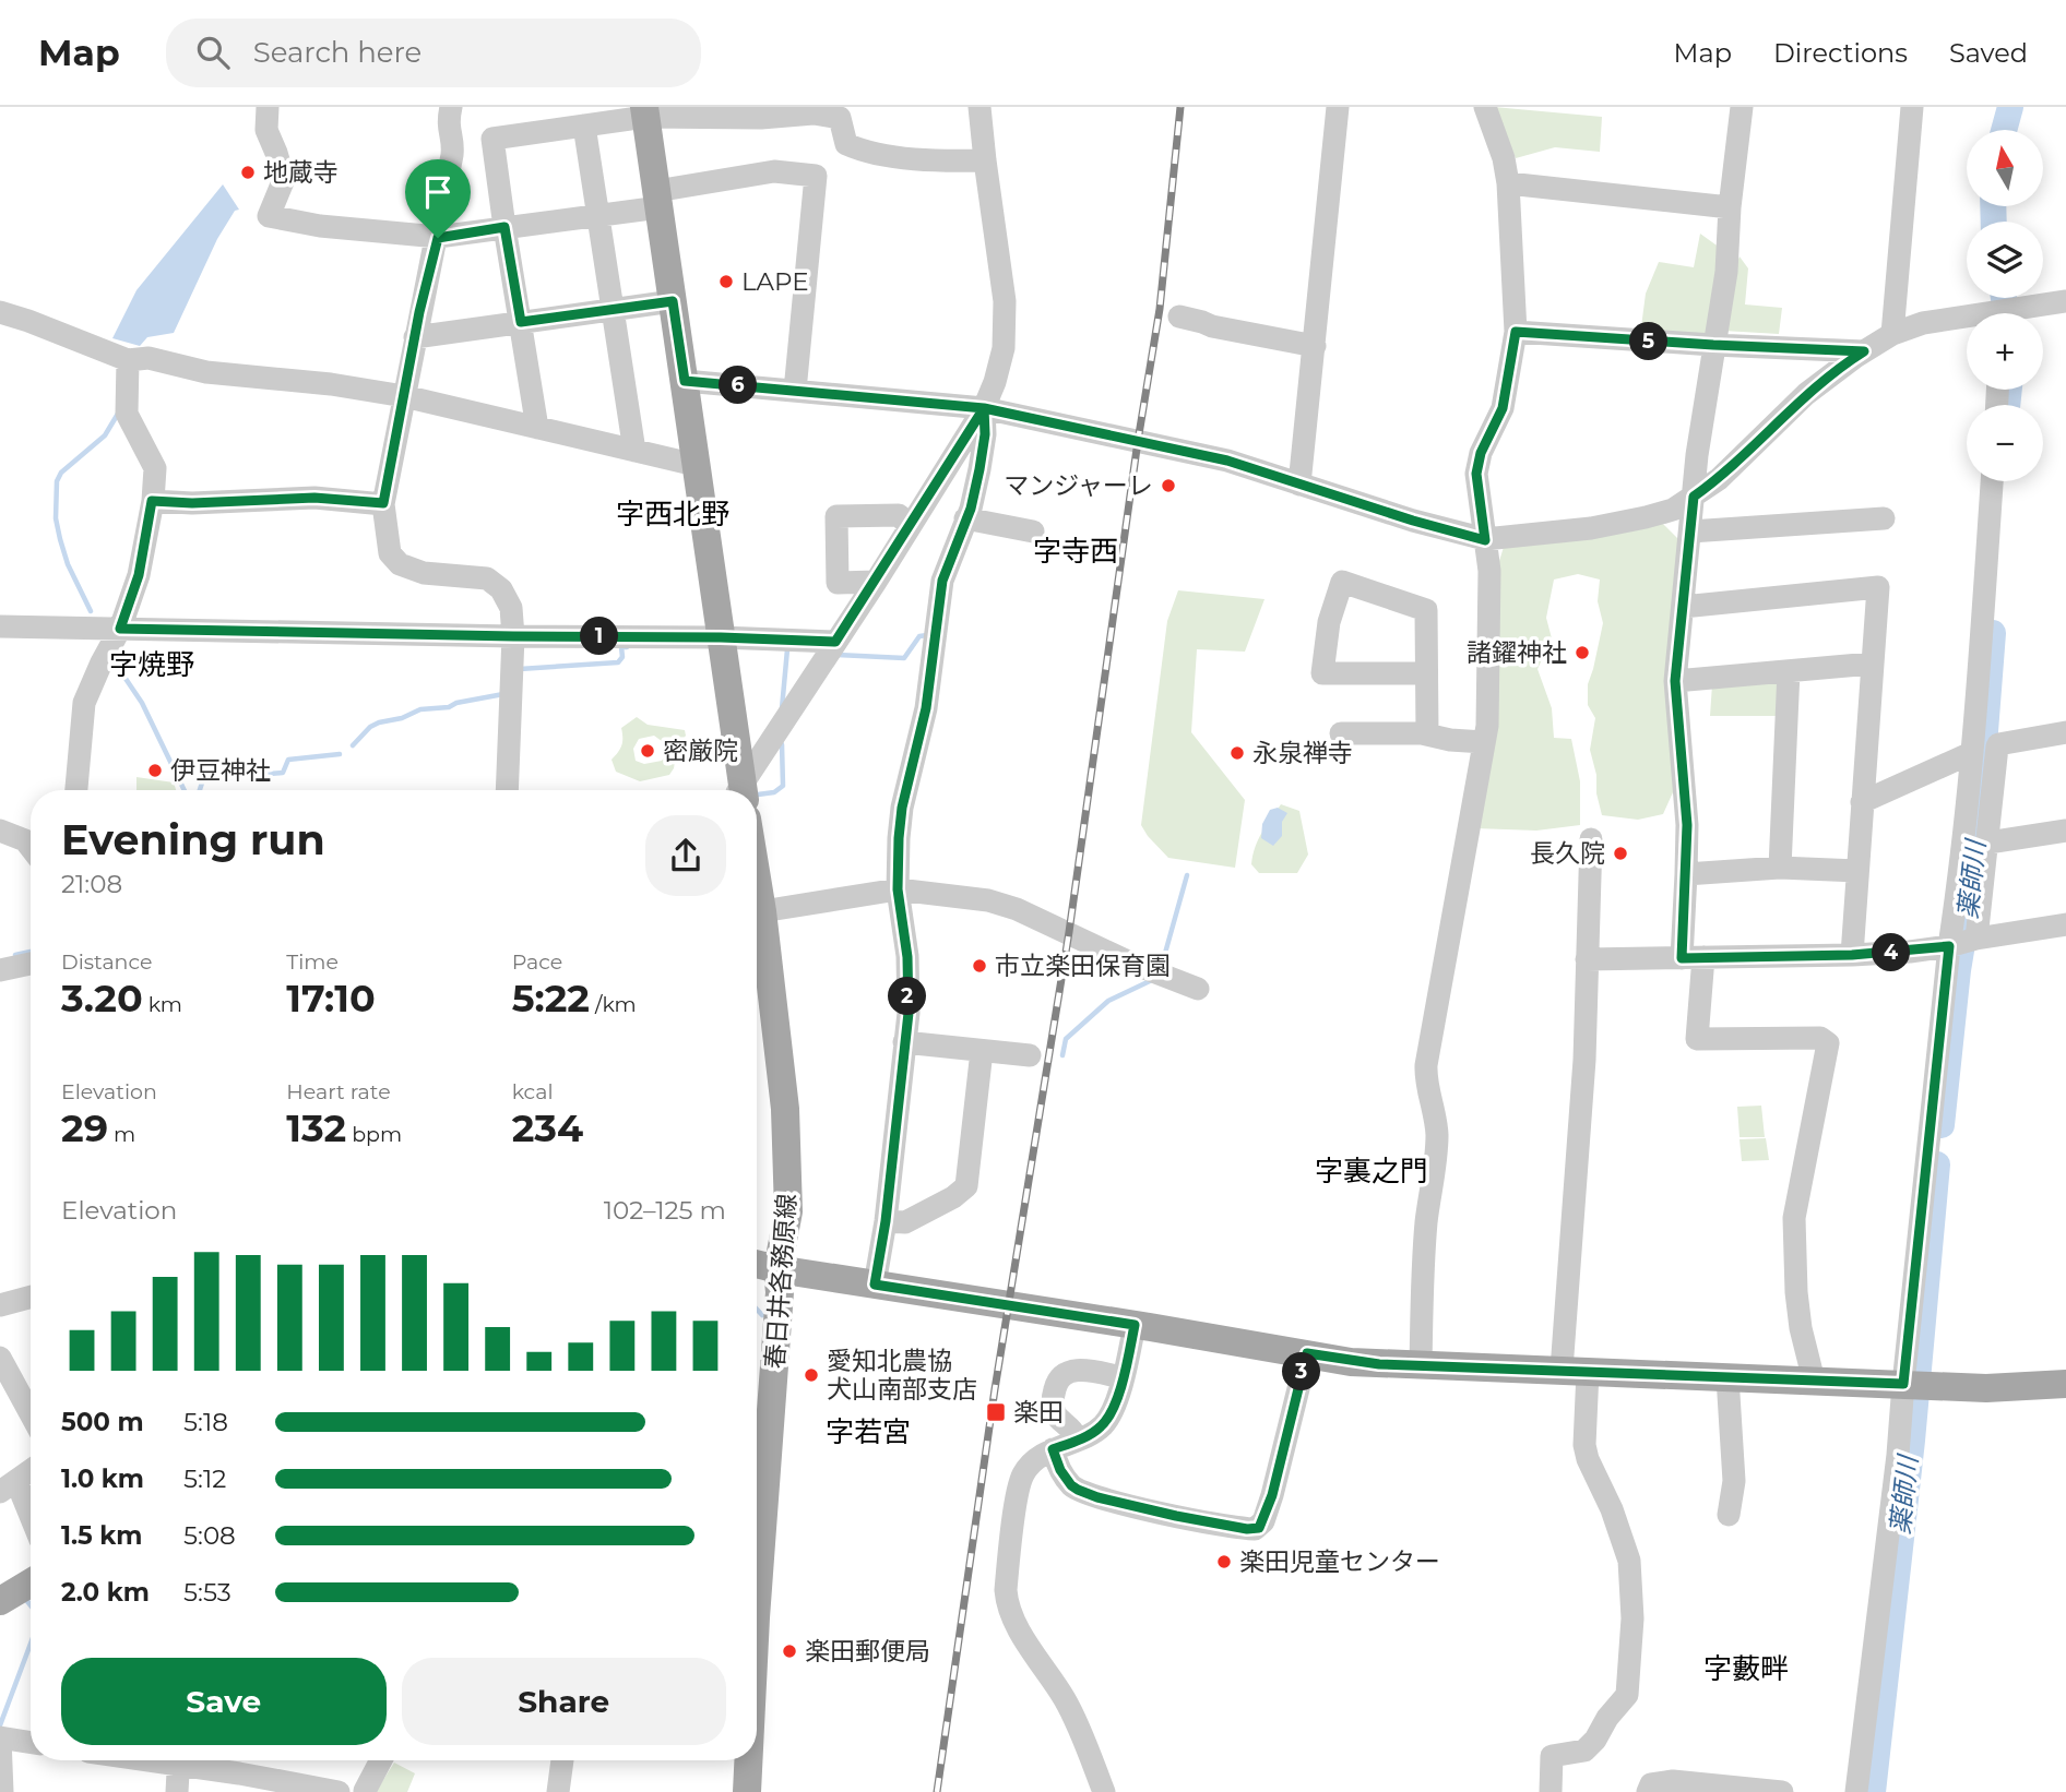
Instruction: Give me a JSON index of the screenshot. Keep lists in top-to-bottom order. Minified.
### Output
{"streets":{"main road":["春日井各務原線"]},"districts":["字西北野","字寺西","字焼野","字裏之門","字若宮","字藪畔"],"water":["薬師川"],"places":{"other":["地蔵寺","LAPE","マンジャーレ","諸鑃神社","密厳院","永泉禅寺","伊豆神社","長久院","市立楽田保育園","愛知北農協 犬山南部支店","楽田児童センター","楽田郵便局"],"transit":["楽田"]},"north":"top","page":{"header":"Map","search":"Search here","nav":["Map","Directions","Saved"],"map_buttons":["+","−"],"pins":["5","6","1","4","2","3"],"heading":["Evening run","21:08"],"stats":[["Distance","3.20 km"],["Time","17:10"],["Pace","5:22 /km"],["Elevation","29 m"],["Heart rate","132 bpm"],["kcal","234"]],"chart":["Elevation","102–125 m"],"list":[{"name":"500 m","note":"5:18"},{"name":"1.0 km","note":"5:12"},{"name":"1.5 km","note":"5:08"},{"name":"2.0 km","note":"5:53"}],"buttons":["Save","Share"]}}
